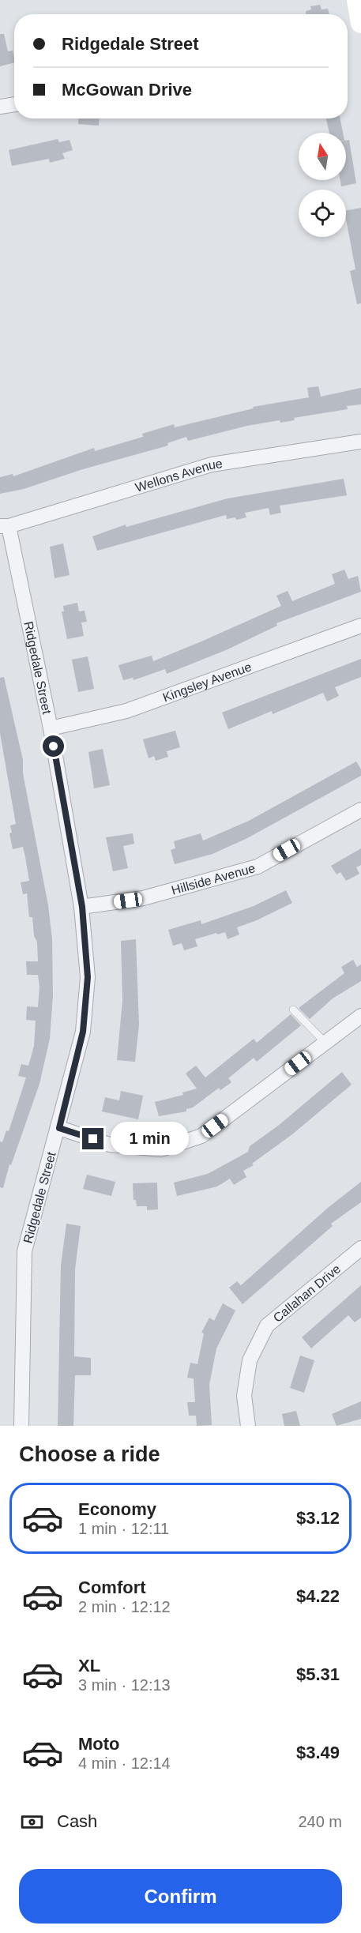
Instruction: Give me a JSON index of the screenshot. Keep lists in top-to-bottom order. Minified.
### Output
{"streets":{"street":["Wellons Avenue","Ridgedale Street","Kingsley Avenue","Hillside Avenue","Callahan Drive"]},"crossings":[["Wellons Avenue","Ridgedale Street"],["Ridgedale Street","Kingsley Avenue"],["Ridgedale Street","Hillside Avenue"]],"north":"top","page":{"banner":["Ridgedale Street","McGowan Drive"],"bubble":"1 min","heading":"Choose a ride","list":[{"name":"Economy","note":"1 min · 12:11","value":"$3.12"},{"name":"Comfort","note":"2 min · 12:12","value":"$4.22"},{"name":"XL","note":"3 min · 12:13","value":"$5.31"},{"name":"Moto","note":"4 min · 12:14","value":"$3.49"}],"pay":["Cash","240 m"],"buttons":"Confirm"}}
